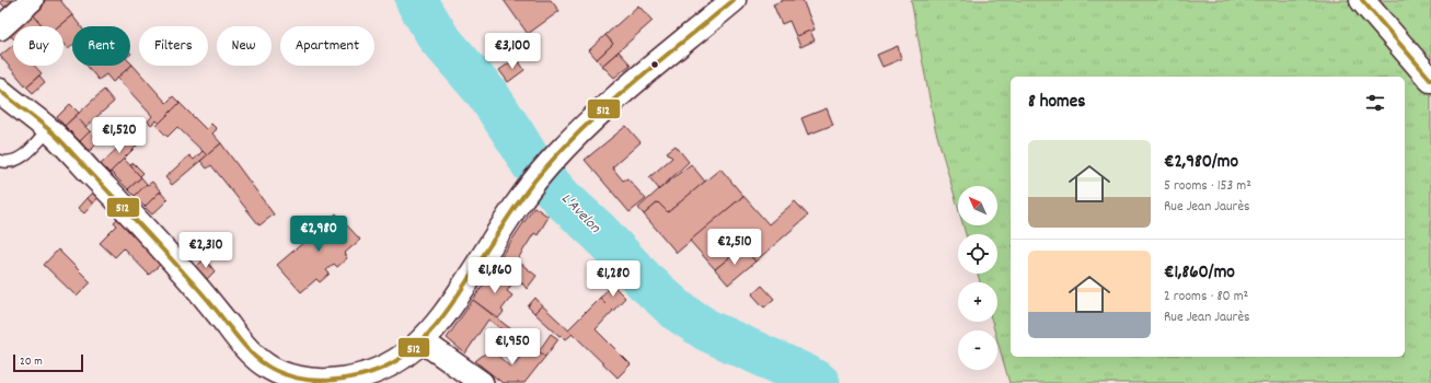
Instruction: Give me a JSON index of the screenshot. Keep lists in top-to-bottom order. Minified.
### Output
{"water":["L'Avelon"],"lines":["transit line 512"],"scale_bar":"20 m","north":"top left","page":{"chip":["Buy","Rent","Filters","New","Apartment"],"price":["€3,100","€1,520","€2,980","€2,510","€2,310","€1,860","€1,280","€1,950"],"heading":"8 homes","list":[{"name":"€2,980/mo","note":"5 rooms · 153 m² · Rue Jean Jaurès"},{"name":"€1,860/mo","note":"2 rooms · 80 m² · Rue Jean Jaurès"}],"map_buttons":["+","−"],"scale":"20 m"}}
